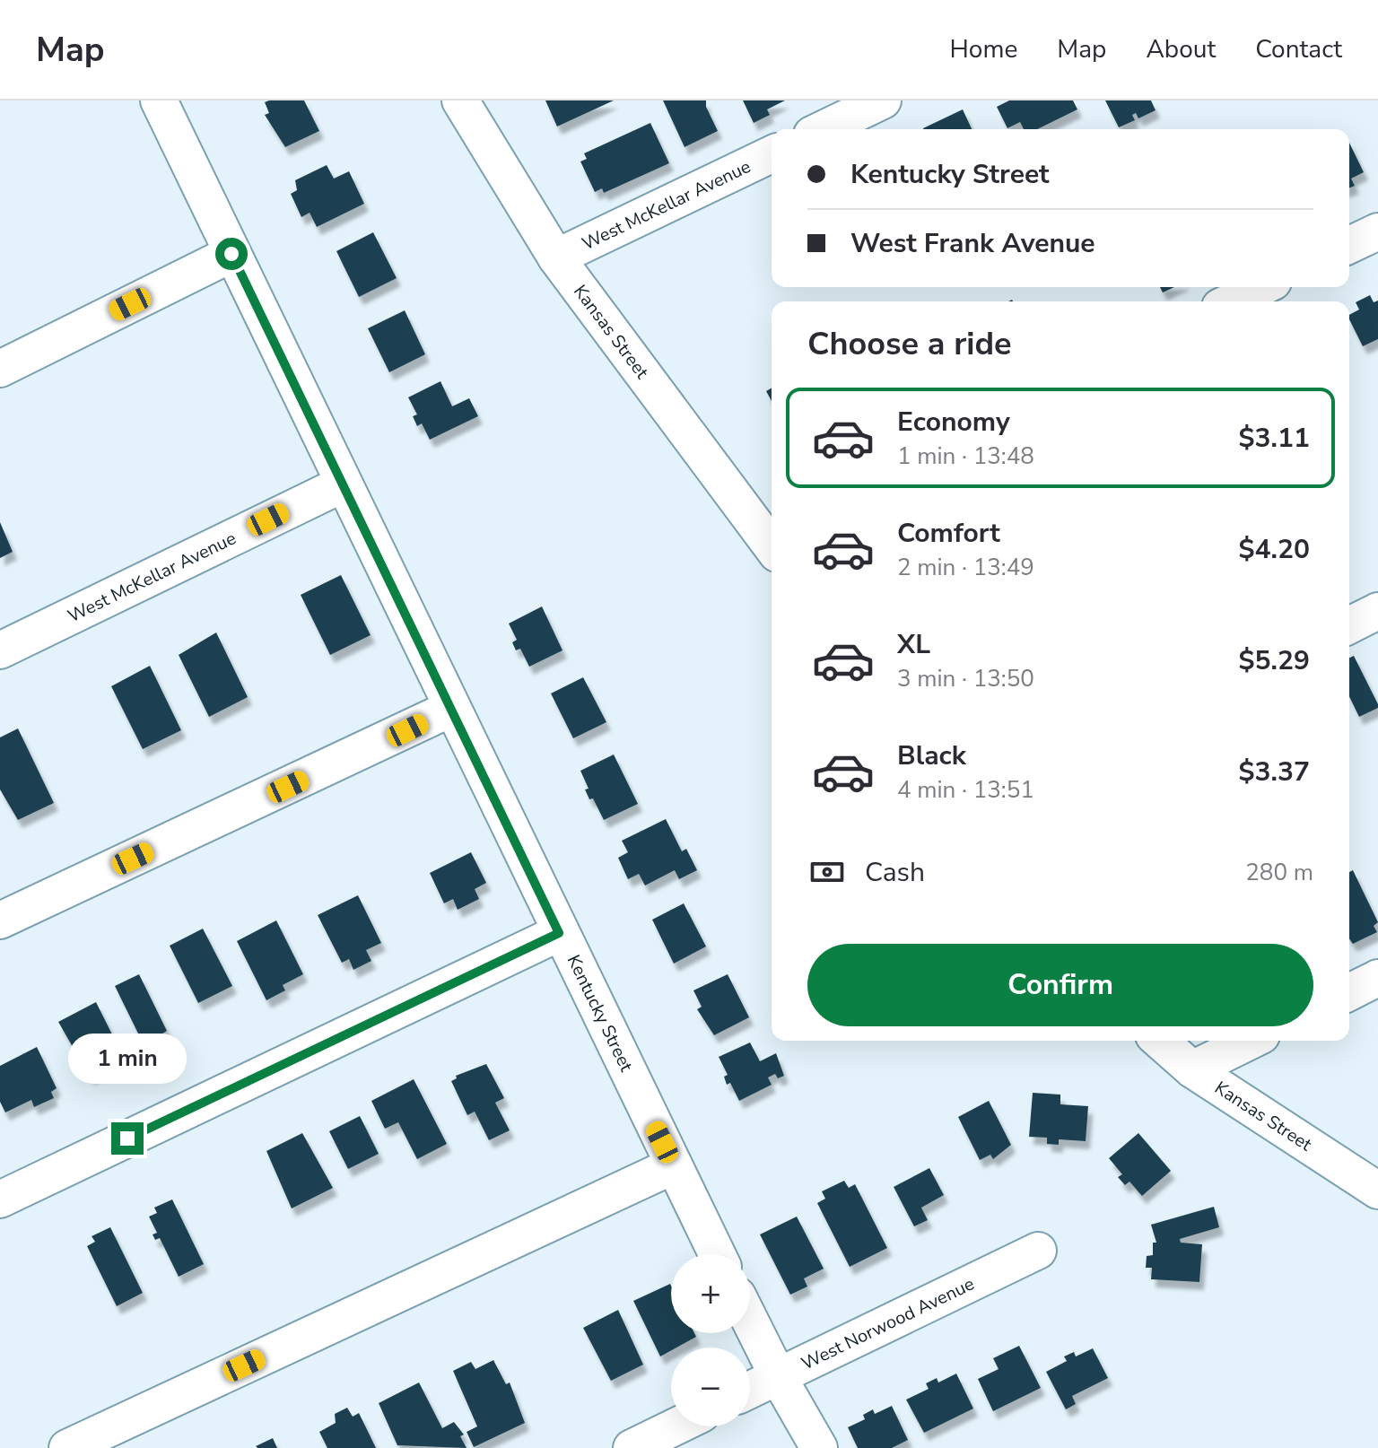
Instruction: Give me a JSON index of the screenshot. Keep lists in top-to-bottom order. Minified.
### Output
{"streets":{"street":["West McKellar Avenue","Kansas Street","Kentucky Street","West Norwood Avenue"]},"crossings":[["West McKellar Avenue","Kansas Street"],["West McKellar Avenue","Kentucky Street"]],"page":{"header":"Map","nav":["Home","Map","About","Contact"],"banner":["Kentucky Street","West Frank Avenue"],"heading":"Choose a ride","list":[{"name":"Economy","note":"1 min · 13:48","value":"$3.11"},{"name":"Comfort","note":"2 min · 13:49","value":"$4.20"},{"name":"XL","note":"3 min · 13:50","value":"$5.29"},{"name":"Black","note":"4 min · 13:51","value":"$3.37"}],"pay":["Cash","280 m"],"buttons":"Confirm","bubble":"1 min","map_buttons":["+","−"]}}
